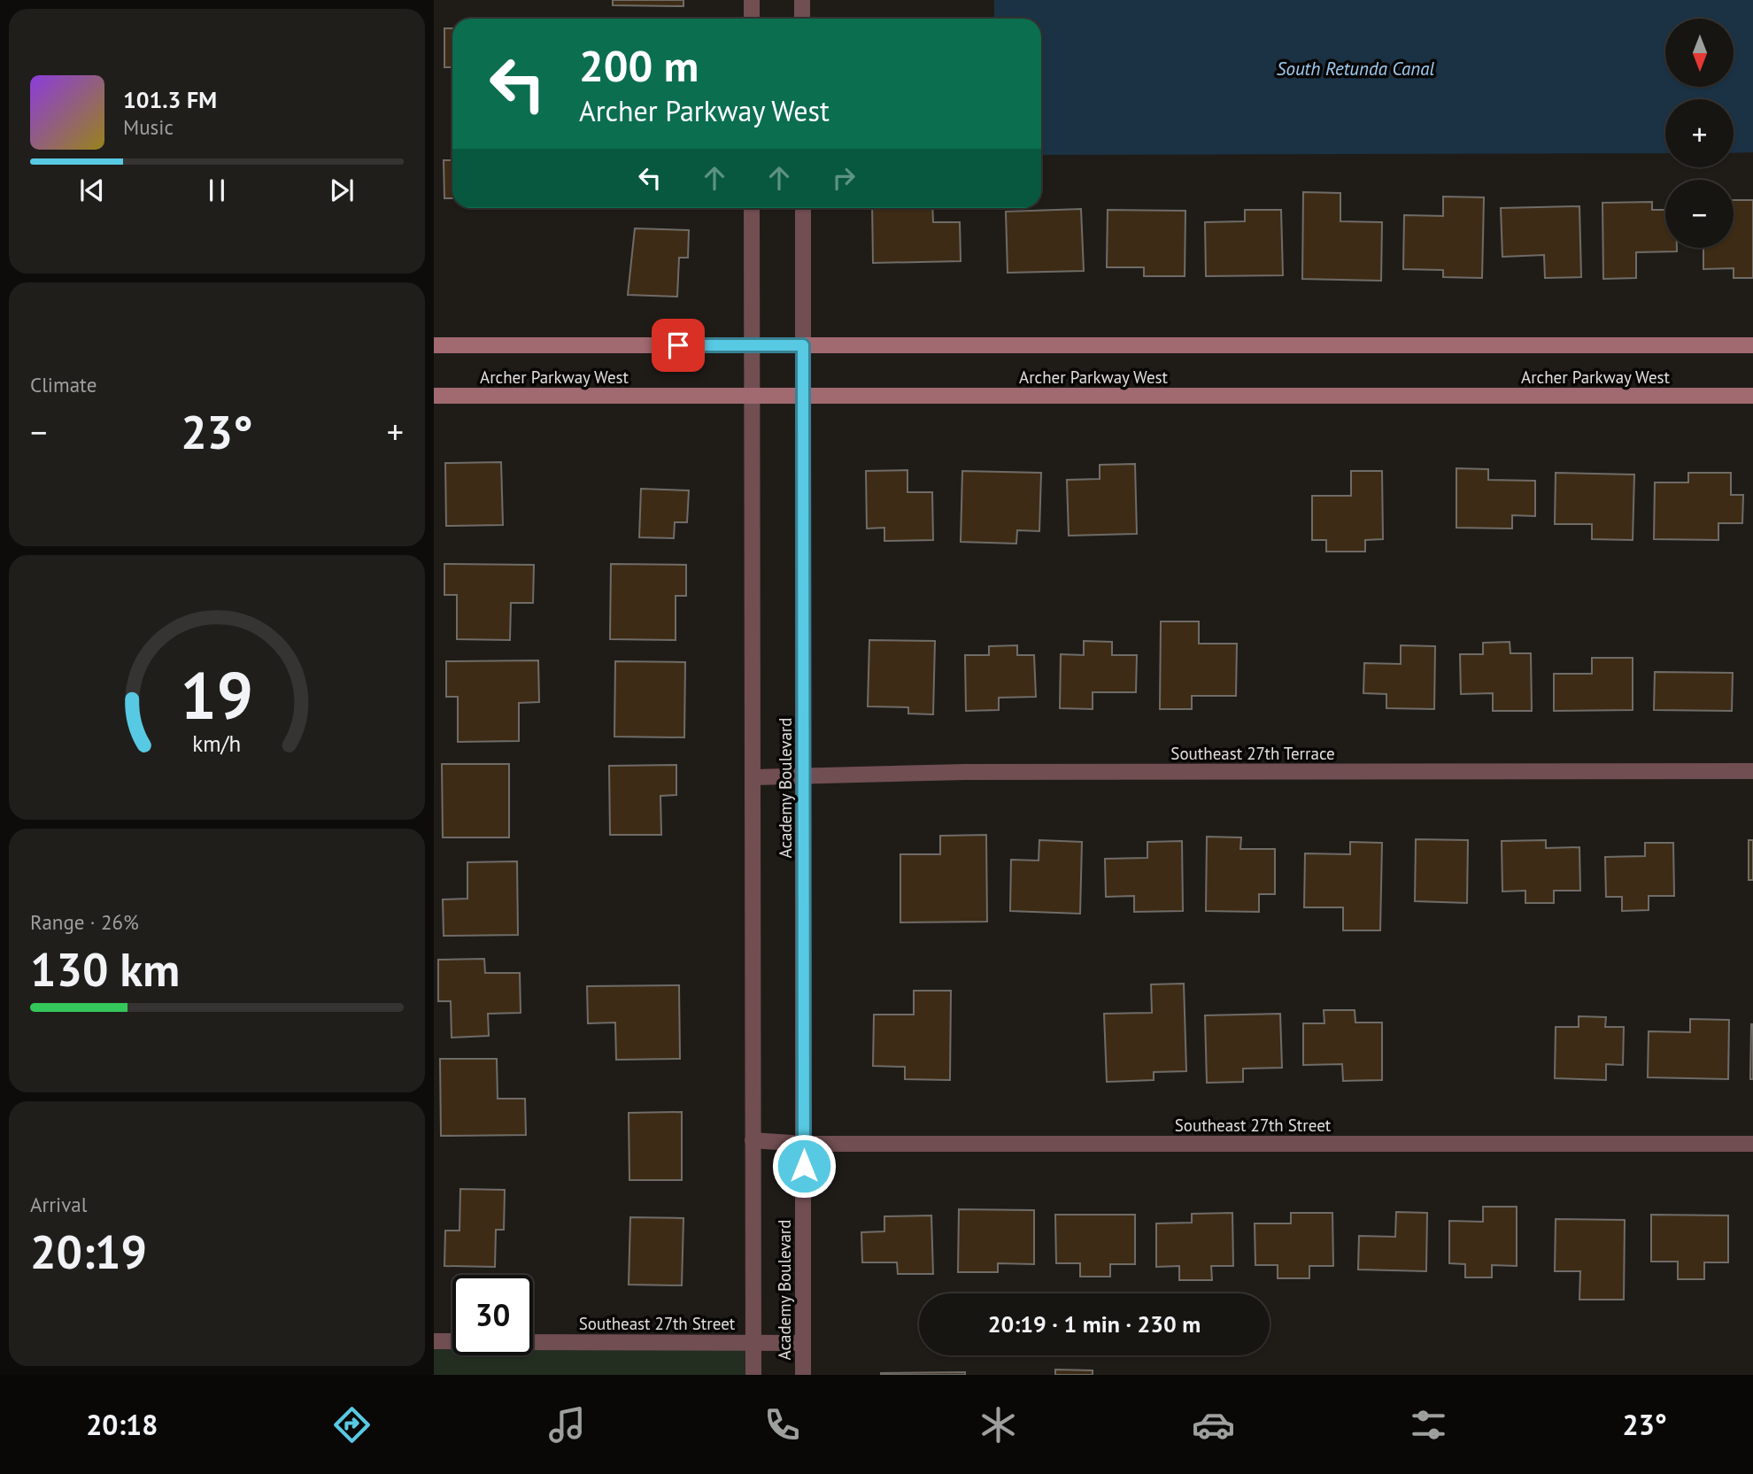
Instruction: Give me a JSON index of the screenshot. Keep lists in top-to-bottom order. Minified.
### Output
{"streets":{"street":["Archer Parkway West","Southeast 27th Terrace","Academy Boulevard","Southeast 27th Street"]},"crossings":[["Archer Parkway West","Academy Boulevard"],["Southeast 27th Terrace","Academy Boulevard"],["Academy Boulevard","Southeast 27th Street"]],"water":["South Retunda Canal"],"north":"bottom","page":{"map_buttons":["+","−"],"turn":["200 m","Archer Parkway West"],"song":["101.3 FM","Music"],"tile":["Climate",["Range · 26%","130 km"],["Arrival","20:19"]],"heat":["−","23°","+"],"limit":"30","trip":"20:19 · 1 min · 230 m","tabs":["20:18","23°"],"gauge":["19","km/h"]}}
